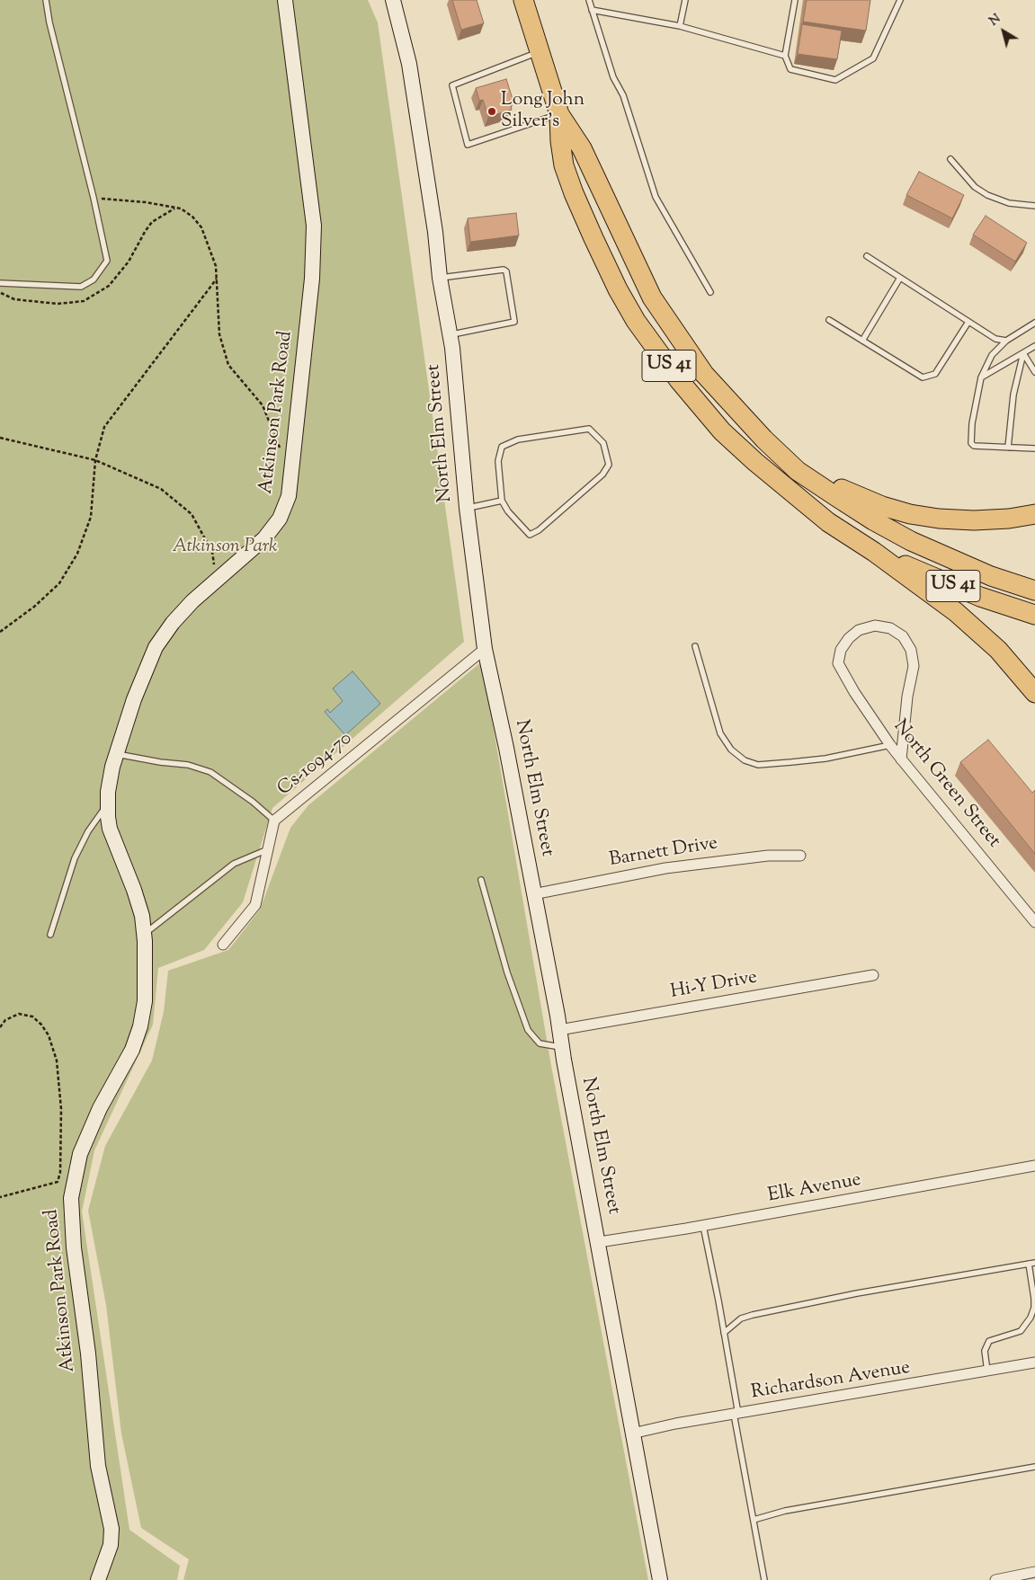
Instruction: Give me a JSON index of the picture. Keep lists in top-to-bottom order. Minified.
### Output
{"streets":{"highway":["US 41"],"street":["Atkinson Park Road","North Elm Street","Cs-1094-70","North Green Street","Barnett Drive","Hi-Y Drive","Elk Avenue","Richardson Avenue"]},"crossings":[["North Elm Street","Cs-1094-70"],["North Elm Street","Barnett Drive"],["North Elm Street","Hi-Y Drive"],["North Elm Street","Elk Avenue"],["North Elm Street","Richardson Avenue"]],"parks":["Atkinson Park"],"places":["Long John Silver's"],"north":"top left"}
